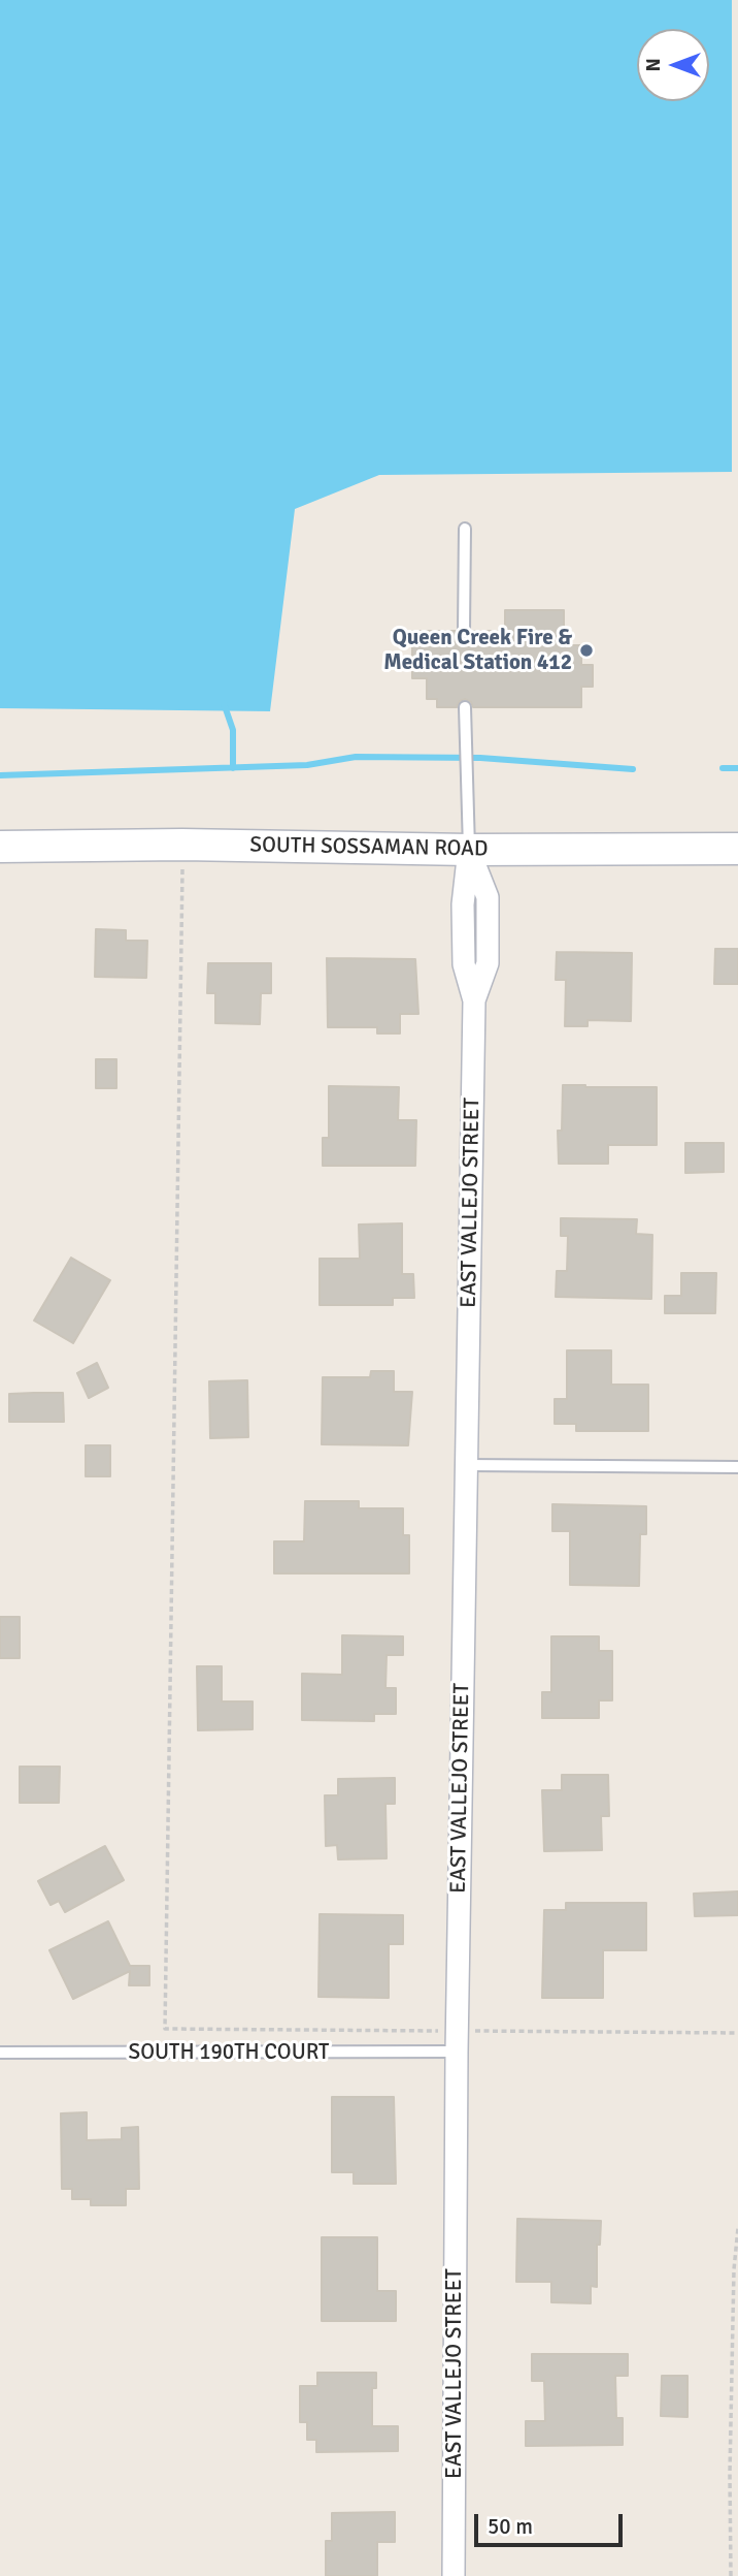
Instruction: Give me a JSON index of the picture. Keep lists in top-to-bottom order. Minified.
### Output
{"streets":{"main road":["SOUTH SOSSAMAN ROAD"],"street":["EAST VALLEJO STREET"],"lane":["SOUTH 190TH COURT"]},"crossings":[["SOUTH SOSSAMAN ROAD","EAST VALLEJO STREET"],["EAST VALLEJO STREET","SOUTH 190TH COURT"]],"places":["Queen Creek Fire & Medical Station 412"],"scale_bar":"50 m","north":"left"}
